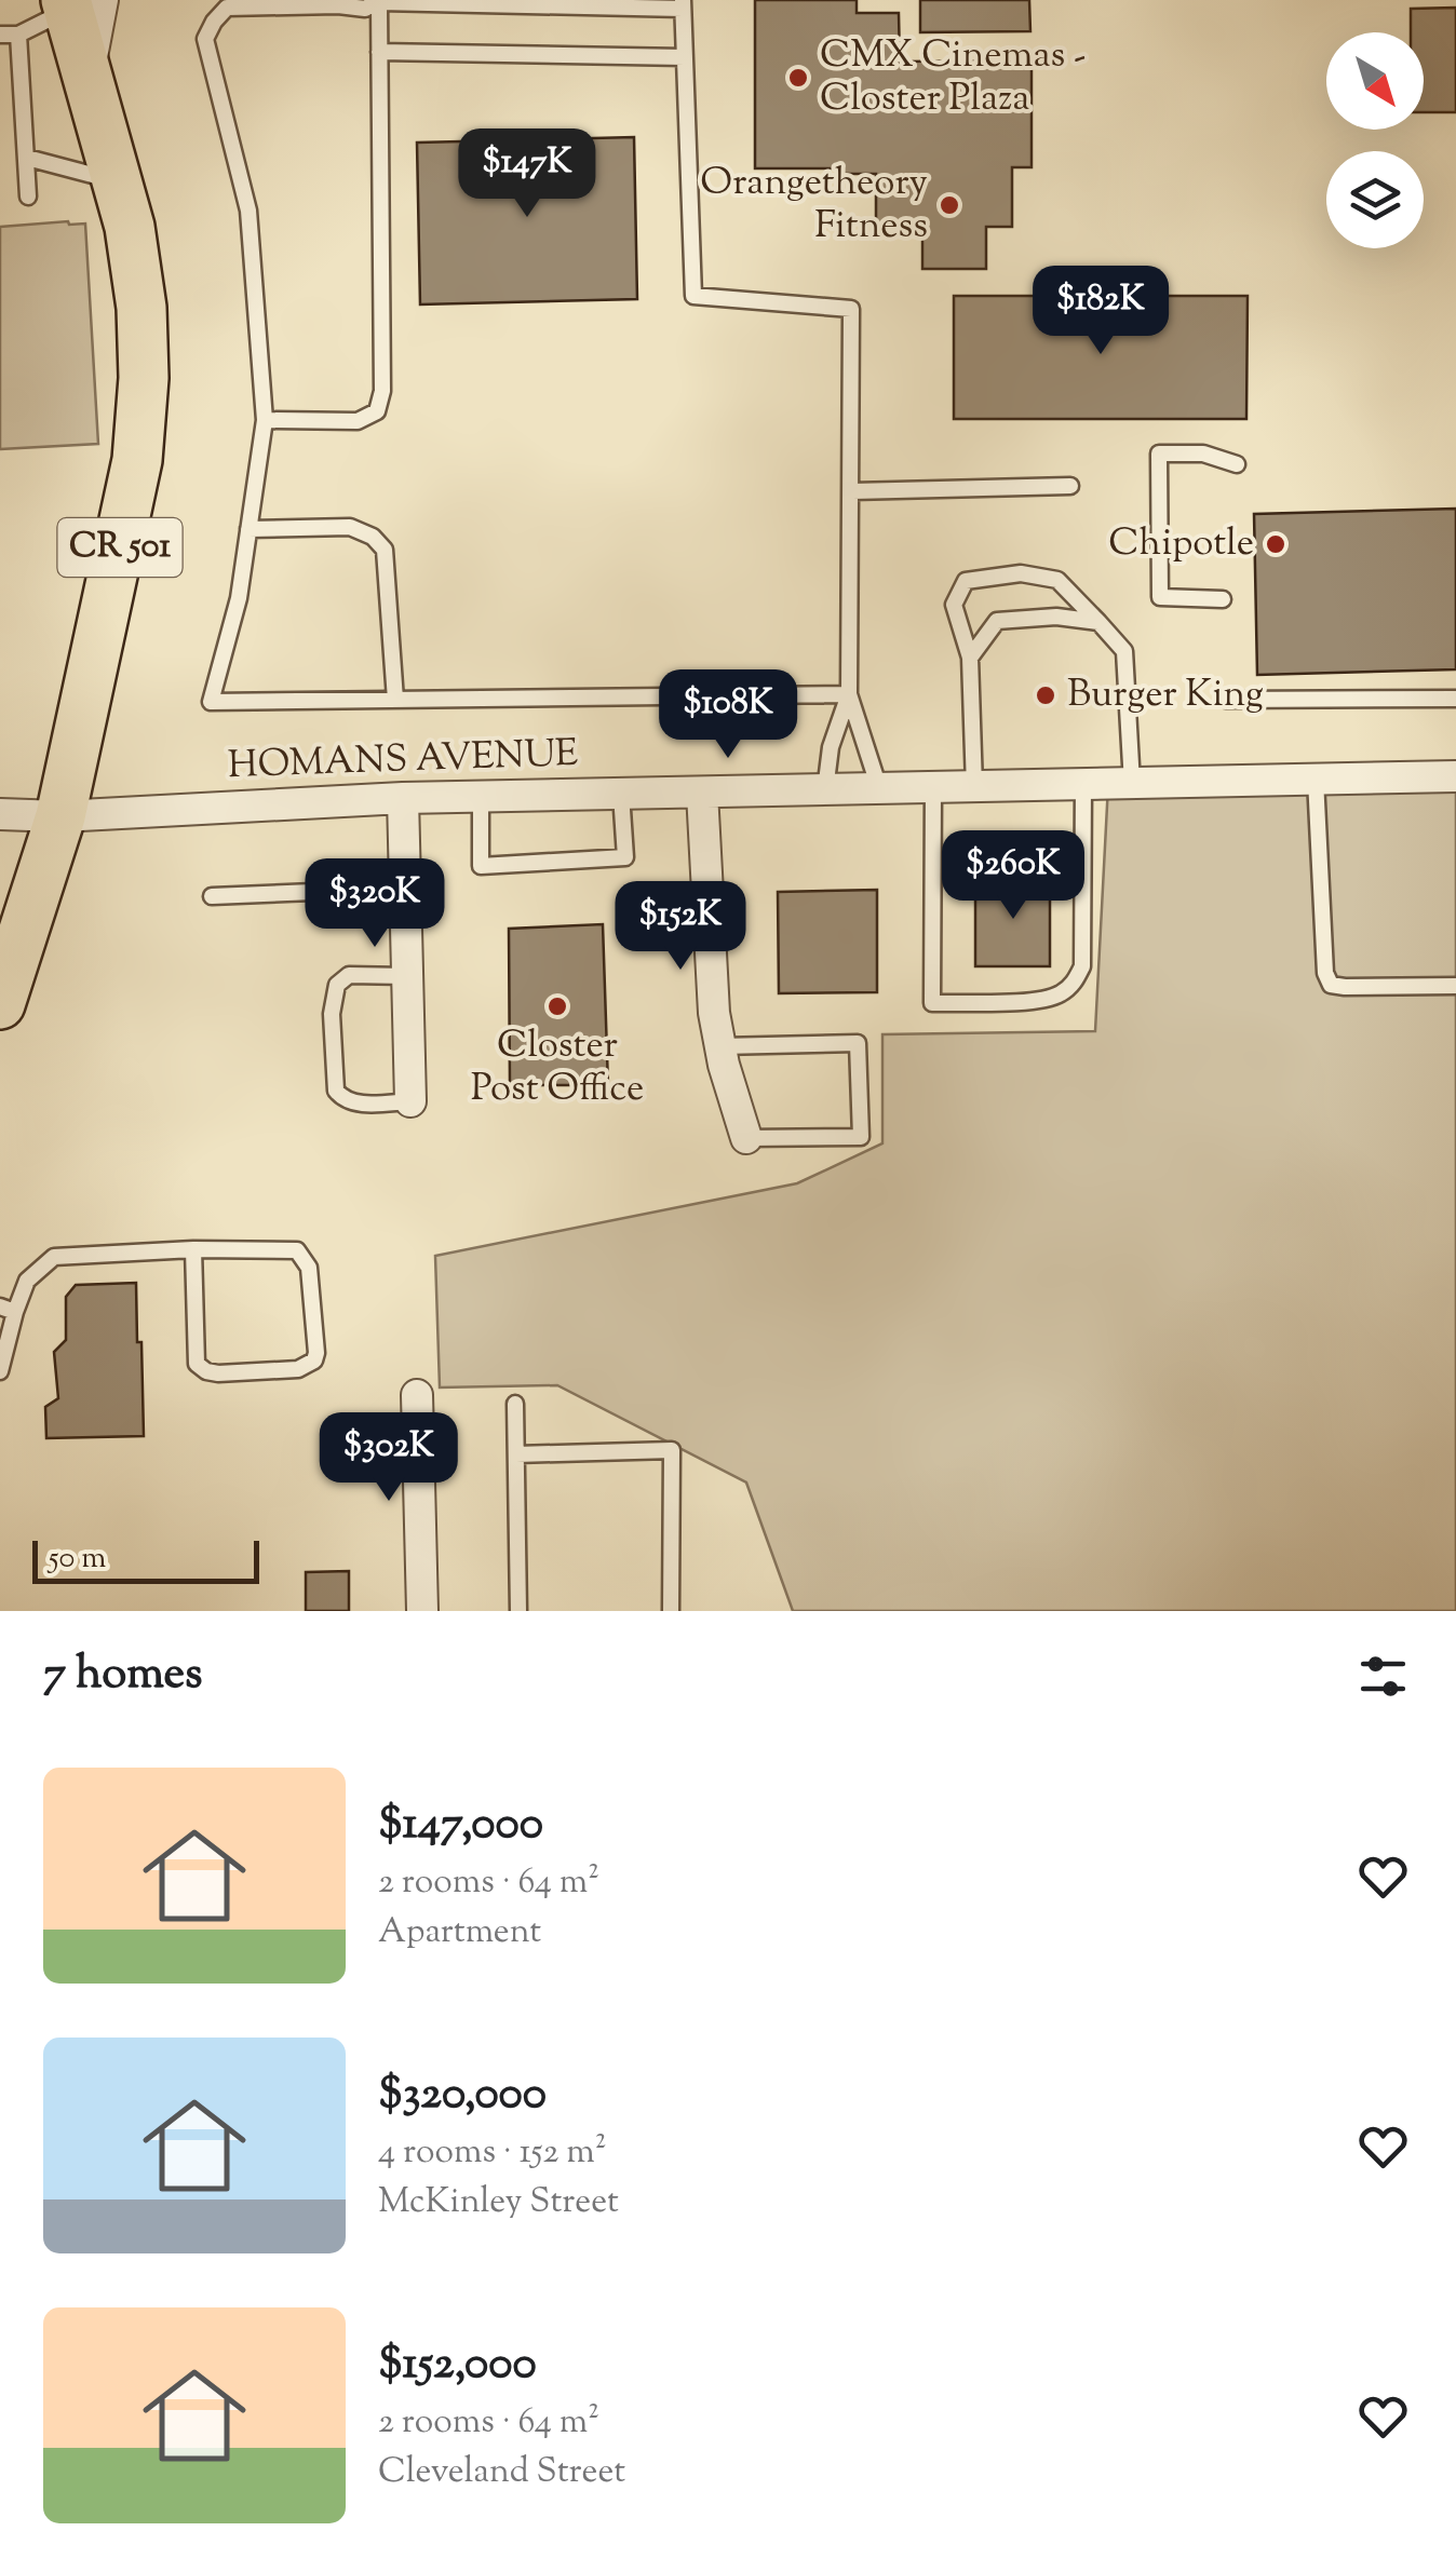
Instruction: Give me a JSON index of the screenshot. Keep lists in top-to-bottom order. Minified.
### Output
{"streets":{"main road":["CR 501"],"street":["HOMANS AVENUE"]},"crossings":[["CR 501","HOMANS AVENUE"]],"places":["CMX Cinemas - Closter Plaza","Orangetheory Fitness","Chipotle","Burger King","Closter Post Office"],"scale_bar":"50 m","north":"bottom right","page":{"price":["$147K","$182K","$108K","$260K","$320K","$152K","$302K"],"scale":"50 m","heading":"7 homes","list":[{"name":"$147,000","note":"2 rooms · 64 m² · Apartment"},{"name":"$320,000","note":"4 rooms · 152 m² · McKinley Street"},{"name":"$152,000","note":"2 rooms · 64 m² · Cleveland Street"}]}}
